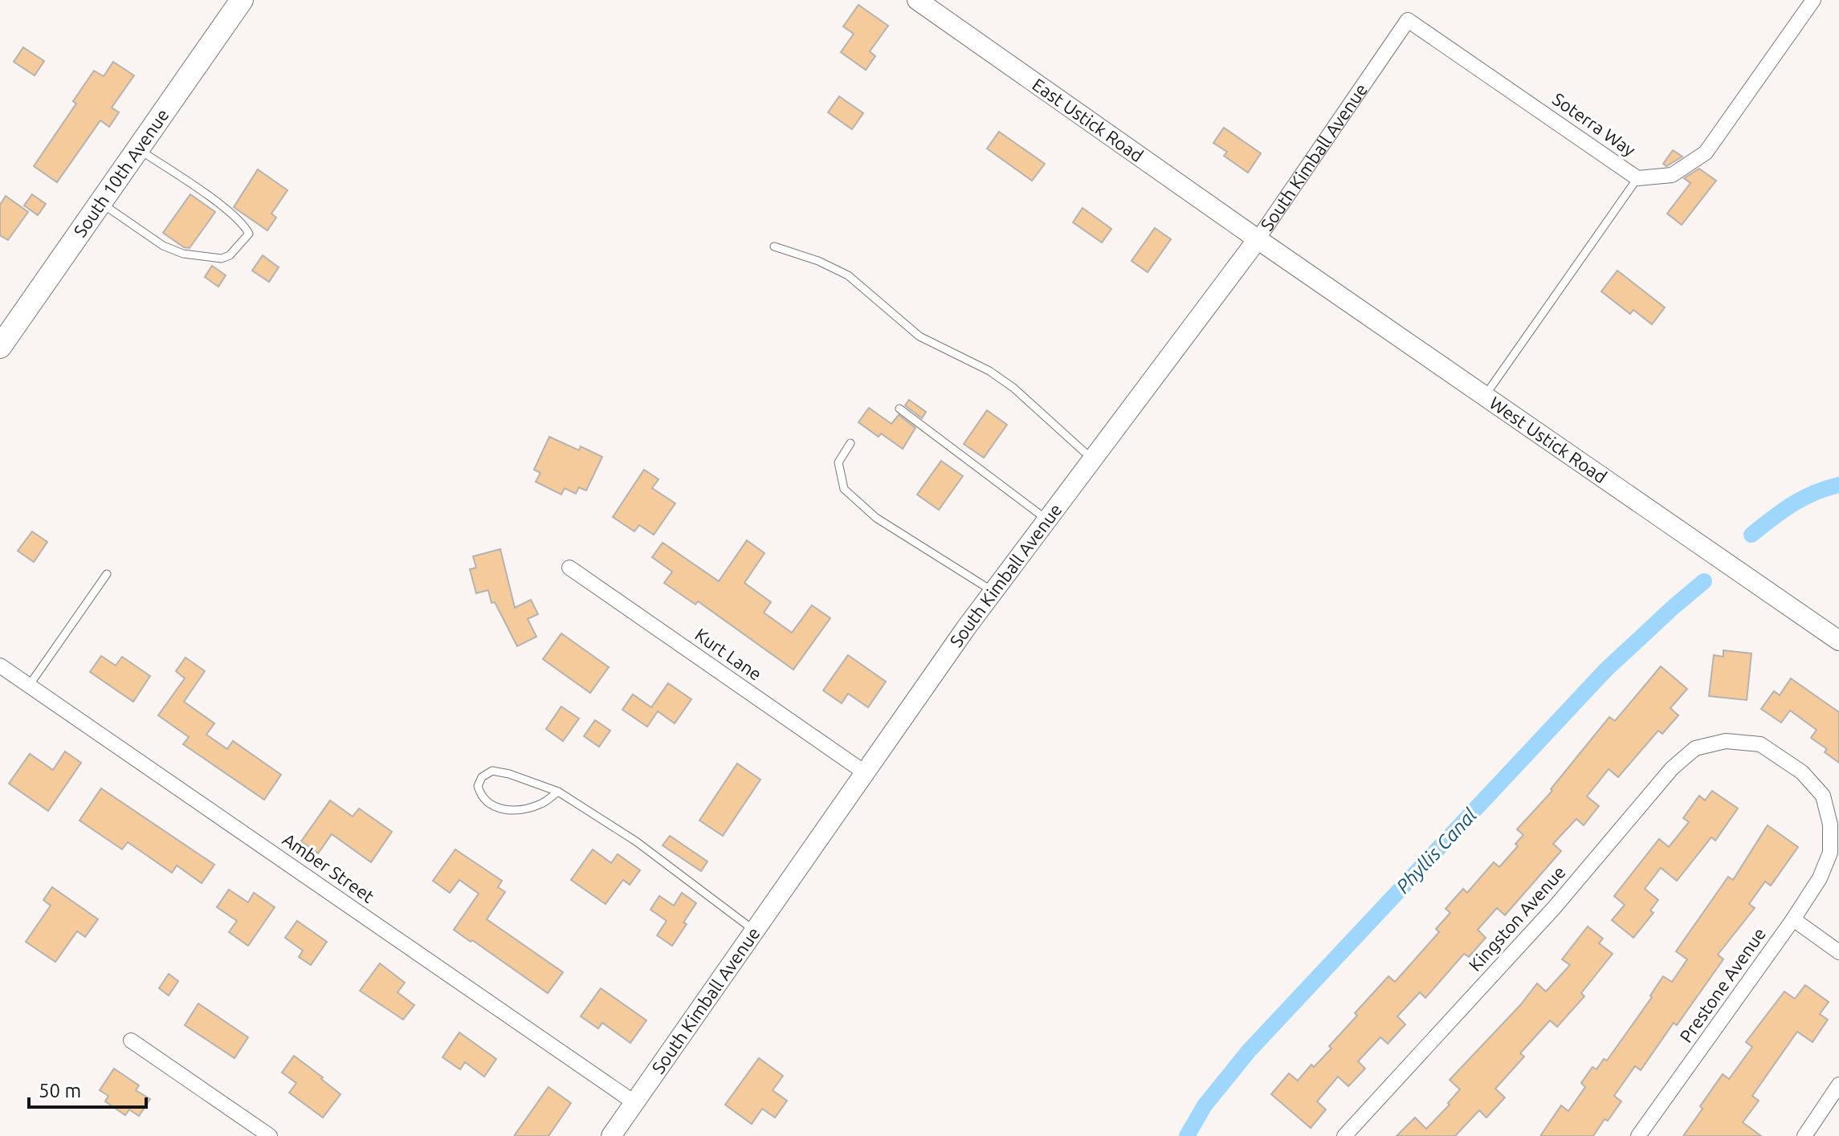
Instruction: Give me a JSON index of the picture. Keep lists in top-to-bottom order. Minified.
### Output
{"streets":{"main road":["East Ustick Road","South Kimball Avenue","South 10th Avenue","West Ustick Road"],"street":["Soterra Way","Kurt Lane","Amber Street","Kingston Avenue","Prestone Avenue"]},"crossings":[["East Ustick Road","South Kimball Avenue"],["East Ustick Road","West Ustick Road"],["Soterra Way","South Kimball Avenue"],["South Kimball Avenue","West Ustick Road"],["South Kimball Avenue","Kurt Lane"],["South Kimball Avenue","Amber Street"],["Kingston Avenue","Prestone Avenue"]],"water":["Phyllis Canal"],"scale_bar":"50 m"}
